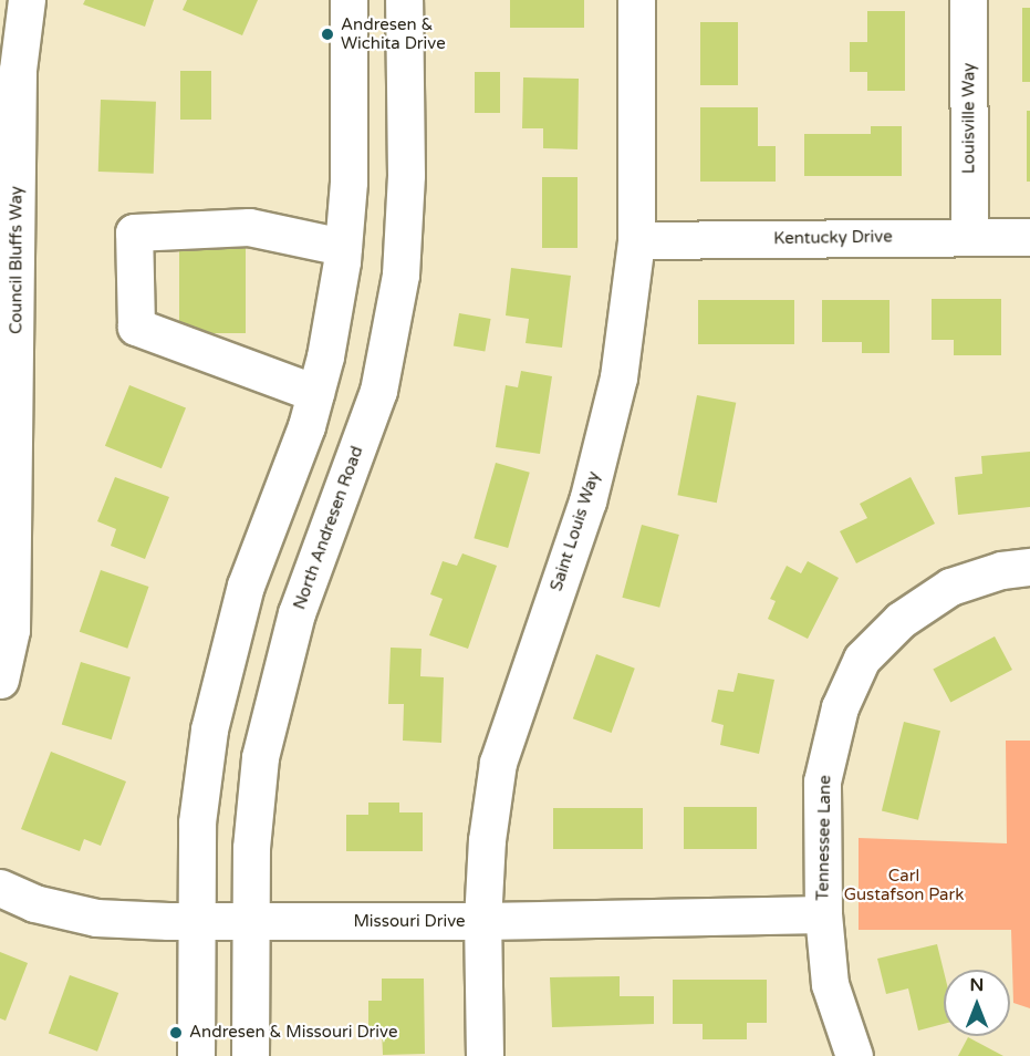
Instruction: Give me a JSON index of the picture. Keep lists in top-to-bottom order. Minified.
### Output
{"streets":{"street":["Louisville Way","Kentucky Drive","Council Bluffs Way","North Andresen Road","Saint Louis Way","Tennessee Lane","Missouri Drive"]},"crossings":[["Louisville Way","Kentucky Drive"],["Kentucky Drive","Saint Louis Way"],["North Andresen Road","Missouri Drive"],["Saint Louis Way","Missouri Drive"],["Tennessee Lane","Missouri Drive"]],"parks":["Carl Gustafson Park"],"places":["Andresen & Wichita Drive","Andresen & Missouri Drive"],"north":"top"}
